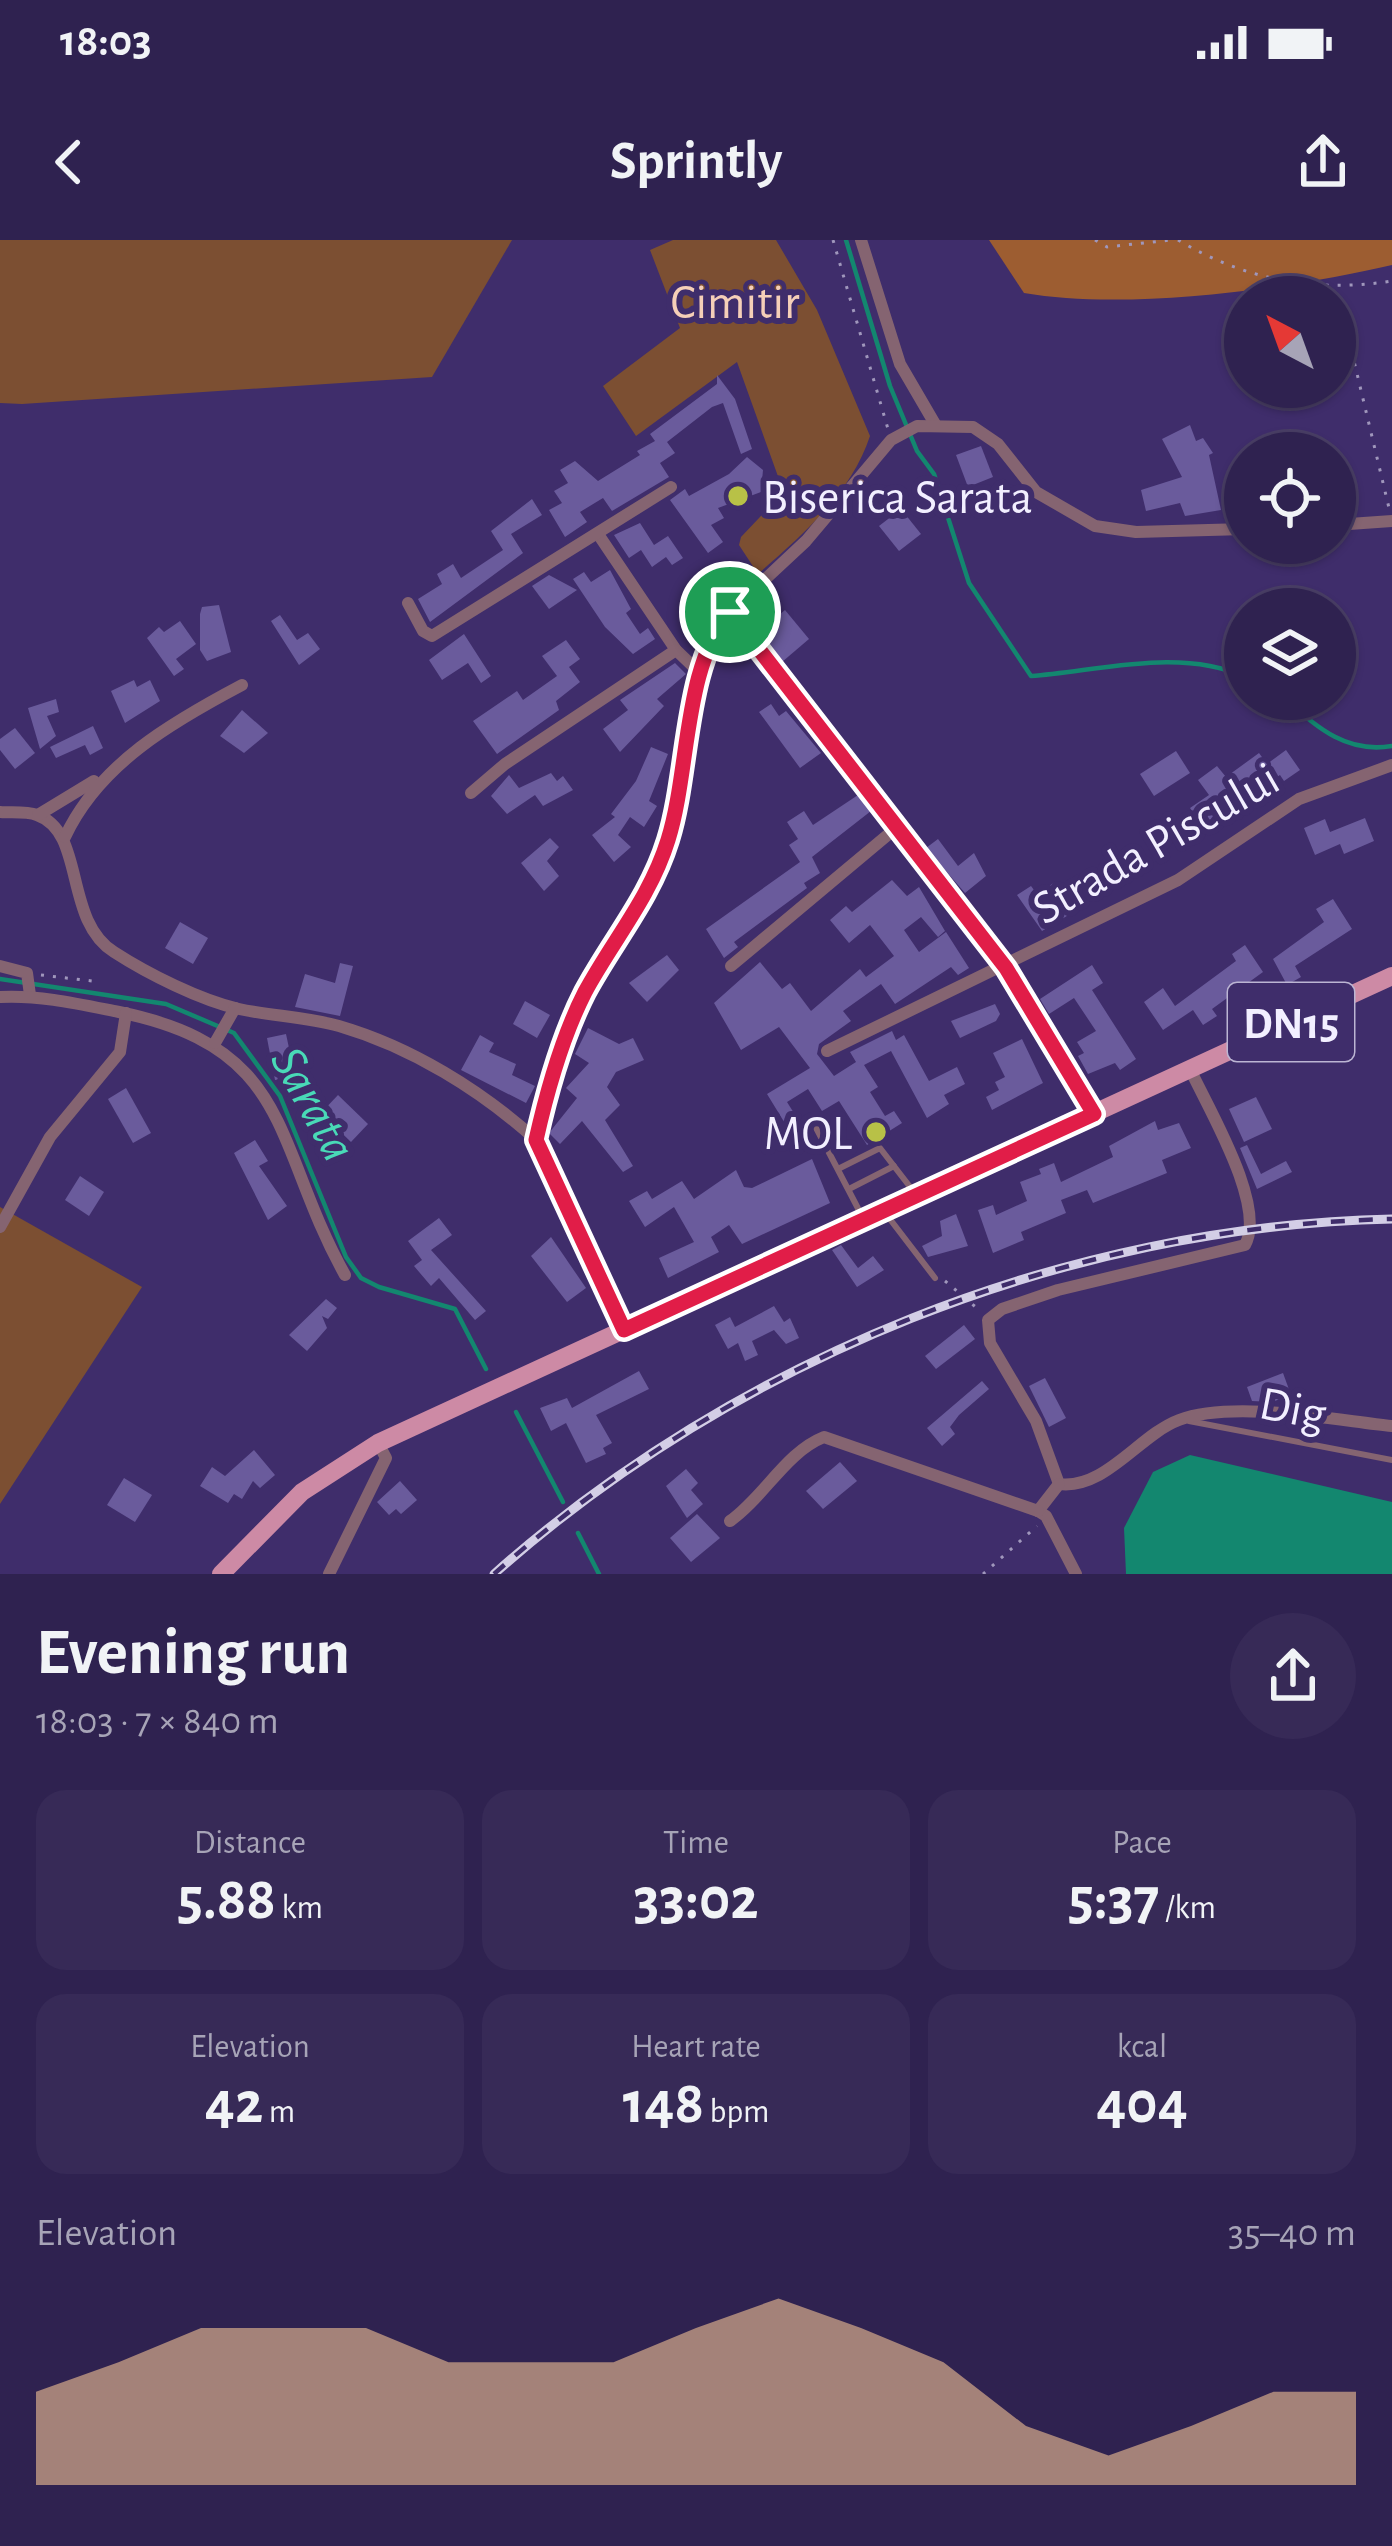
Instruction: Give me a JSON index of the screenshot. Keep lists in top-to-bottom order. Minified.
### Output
{"streets":{"main road":["DN15"],"street":["Strada Piscului"],"lane":["Dig"]},"water":["Sarata"],"parks":["Cimitir"],"places":["Biserica Sarata","MOL"],"north":"top left","page":{"status":"18:03","header":"Sprintly","heading":["Evening run","18:03 · 7 × 840 m"],"stats":[["Distance","5.88 km"],["Time","33:02"],["Pace","5:37 /km"],["Elevation","42 m"],["Heart rate","148 bpm"],["kcal","404"]],"chart":["Elevation","35–40 m"]}}
